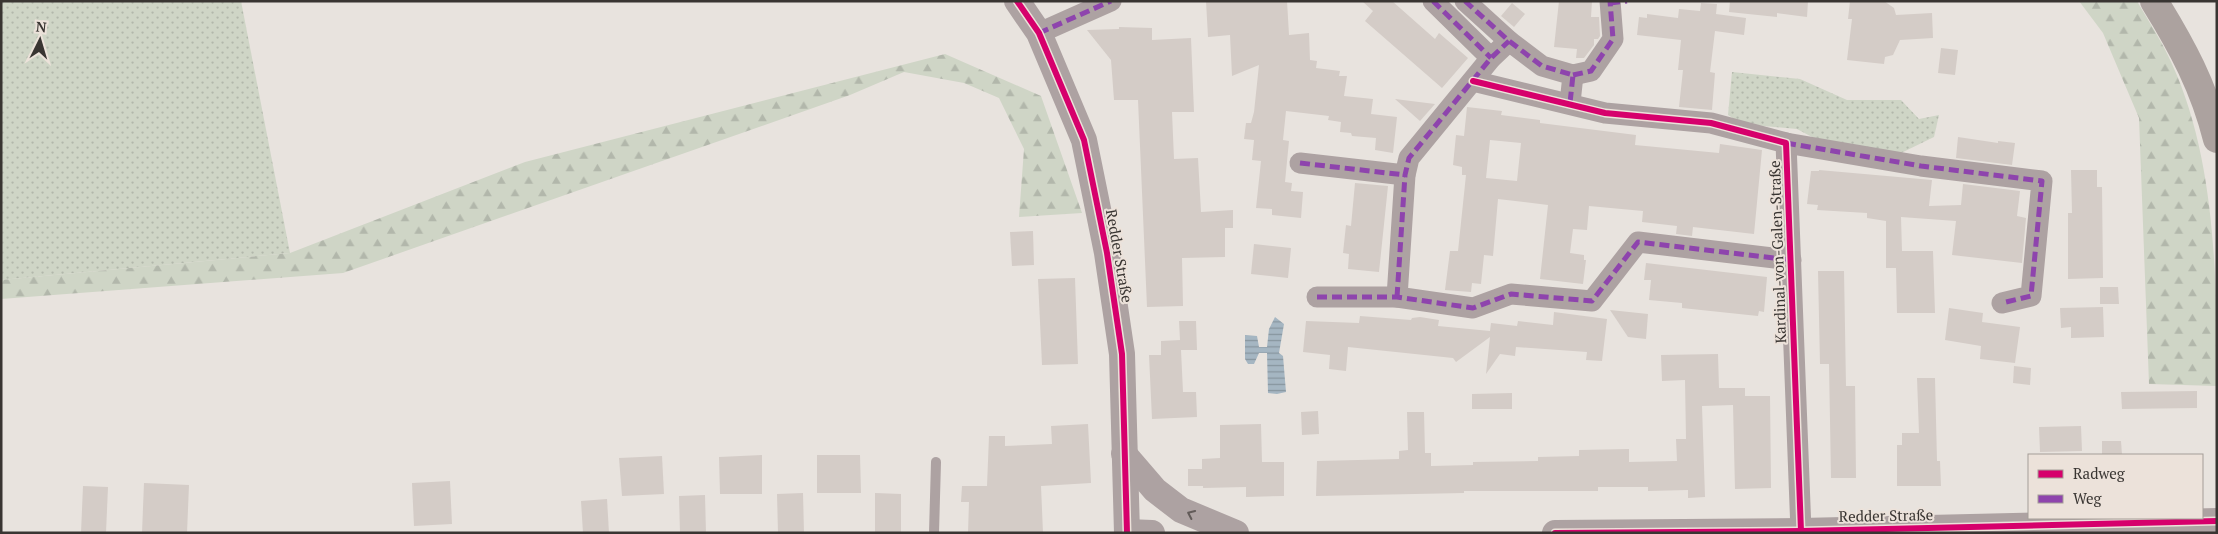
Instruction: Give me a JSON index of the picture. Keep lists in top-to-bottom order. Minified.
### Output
{"streets":{"street":["Kardinal-von-Galen-Straße","Redder Straße"]},"crossings":[["Kardinal-von-Galen-Straße","Redder Straße"]],"legend":["Radweg","Weg"],"north":"top"}
